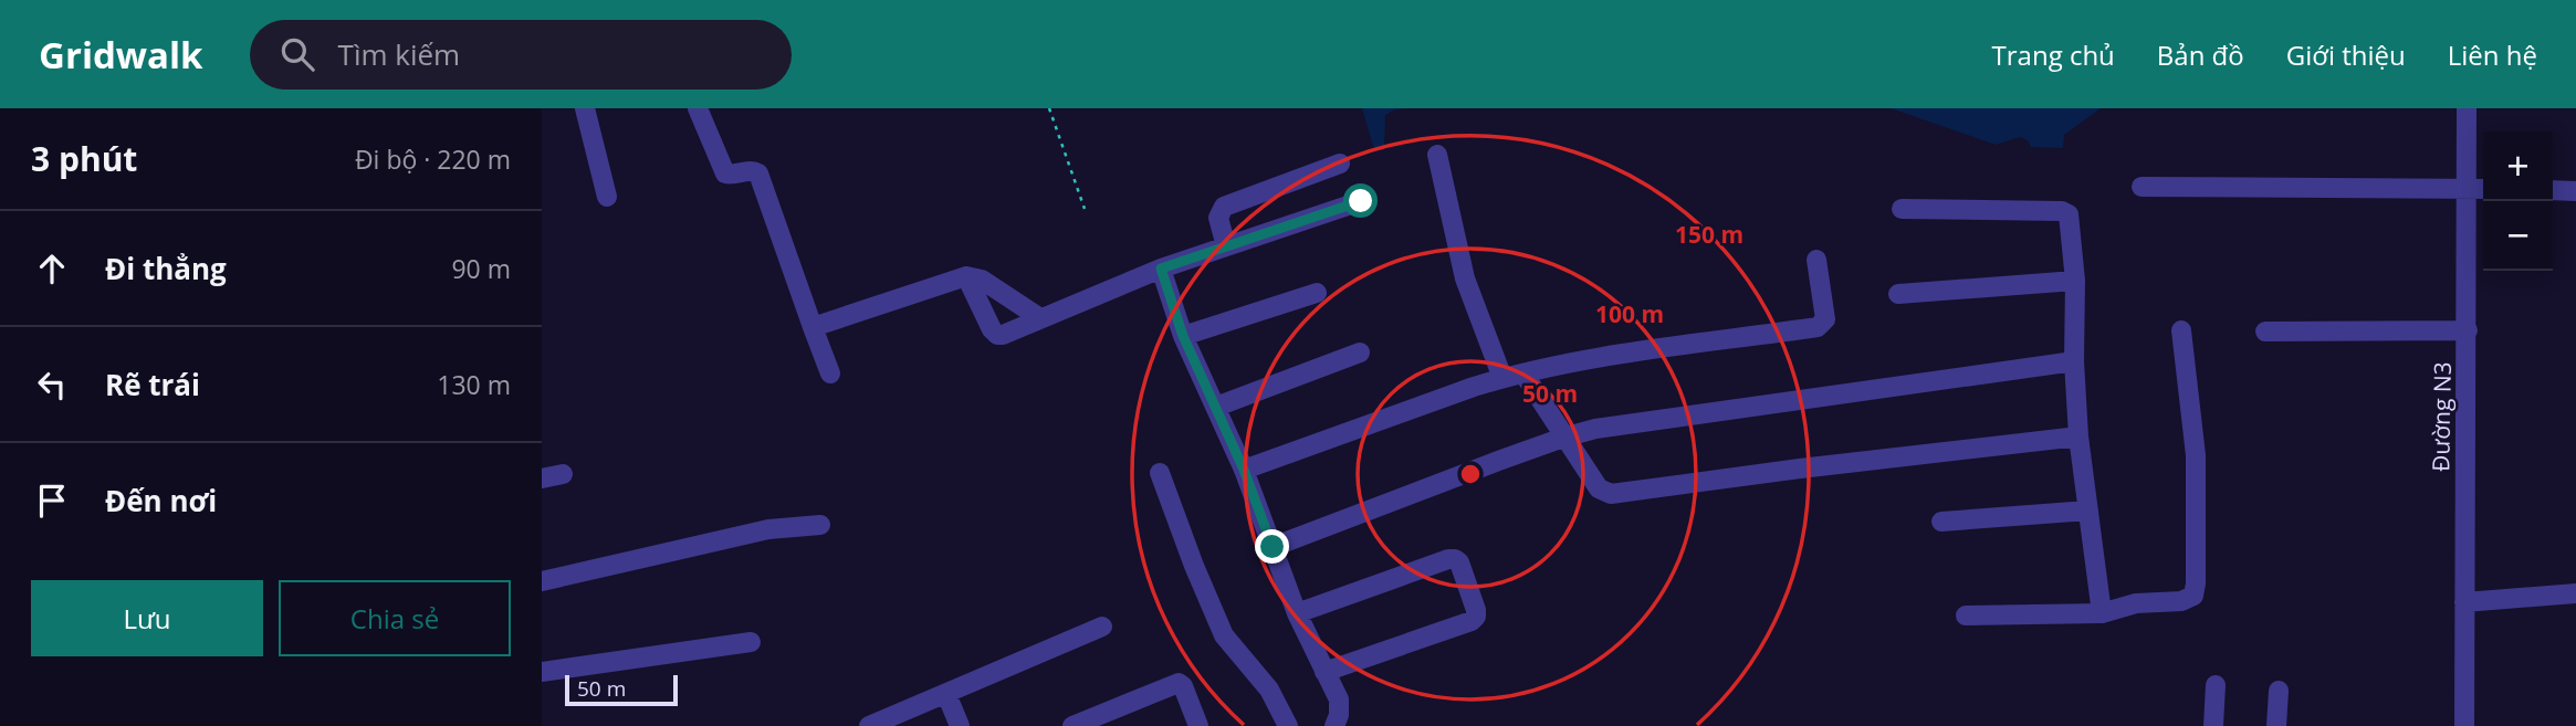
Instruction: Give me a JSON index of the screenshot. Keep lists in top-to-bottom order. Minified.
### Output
{"streets":{"street":["Đường N3"]},"scale_bar":"50 m","page":{"header":"Gridwalk","search":"Tìm kiếm","nav":["Trang chủ","Bản đồ","Giới thiệu","Liên hệ"],"heading":["3 phút","Đi bộ · 220 m"],"map_buttons":["+","−"],"list":[["Đi thẳng","90 m"],["Rẽ trái","130 m"],"Đến nơi"],"buttons":["Lưu","Chia sẻ"],"scale":"50 m"},"rings":["150 m","100 m","50 m"]}
